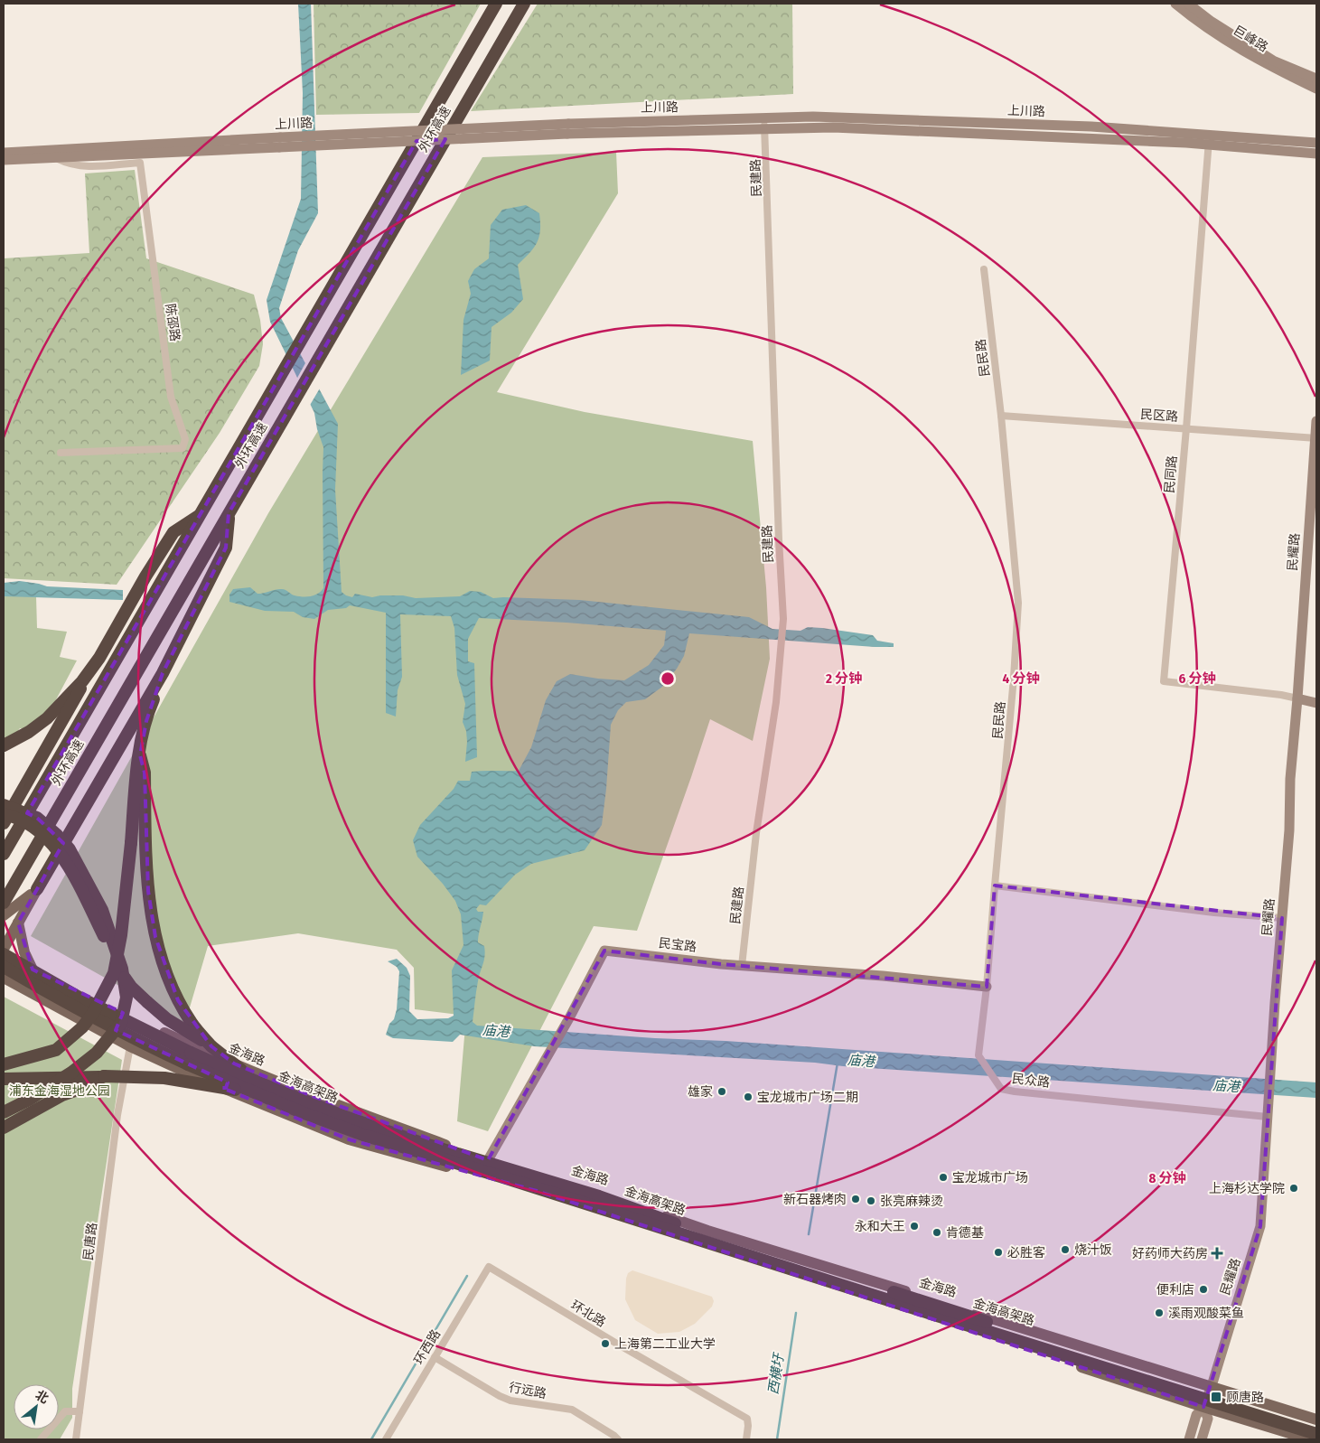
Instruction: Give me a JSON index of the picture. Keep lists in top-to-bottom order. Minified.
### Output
{"streets":{"highway":["外环高速","金海高架路"],"main road":["金海路"],"street":["巨峰路","上川路","民建路","陈邵路","民民路","民区路","民同路","民耀路","民宝路","民众路","民唐路","环北路","环西路","行远路"]},"crossings":[["上川路","民建路"],["上川路","陈邵路"],["上川路","民同路"],["民建路","民宝路"],["民民路","民区路"],["民民路","民众路"],["民区路","民同路"],["民区路","民耀路"],["民同路","民耀路"],["民耀路","金海路"],["民耀路","民众路"],["民宝路","金海路"],["民宝路","民众路"],["环北路","环西路"],["环西路","行远路"]],"water":["庙港","西横圩"],"parks":["浦东金海湿地公园"],"places":{"other":["雄家","宝龙城市广场二期","宝龙城市广场","上海杉达学院","新石器烤肉","张亮麻辣烫","永和大王","肯德基","烧汁饭","必胜客","便利店","溪雨观酸菜鱼","上海第二工业大学"],"health":["好药师大药房"],"transit":["顾唐路"]},"north":"top right","rings":["2 分钟","4 分钟","6 分钟","8 分钟"]}
